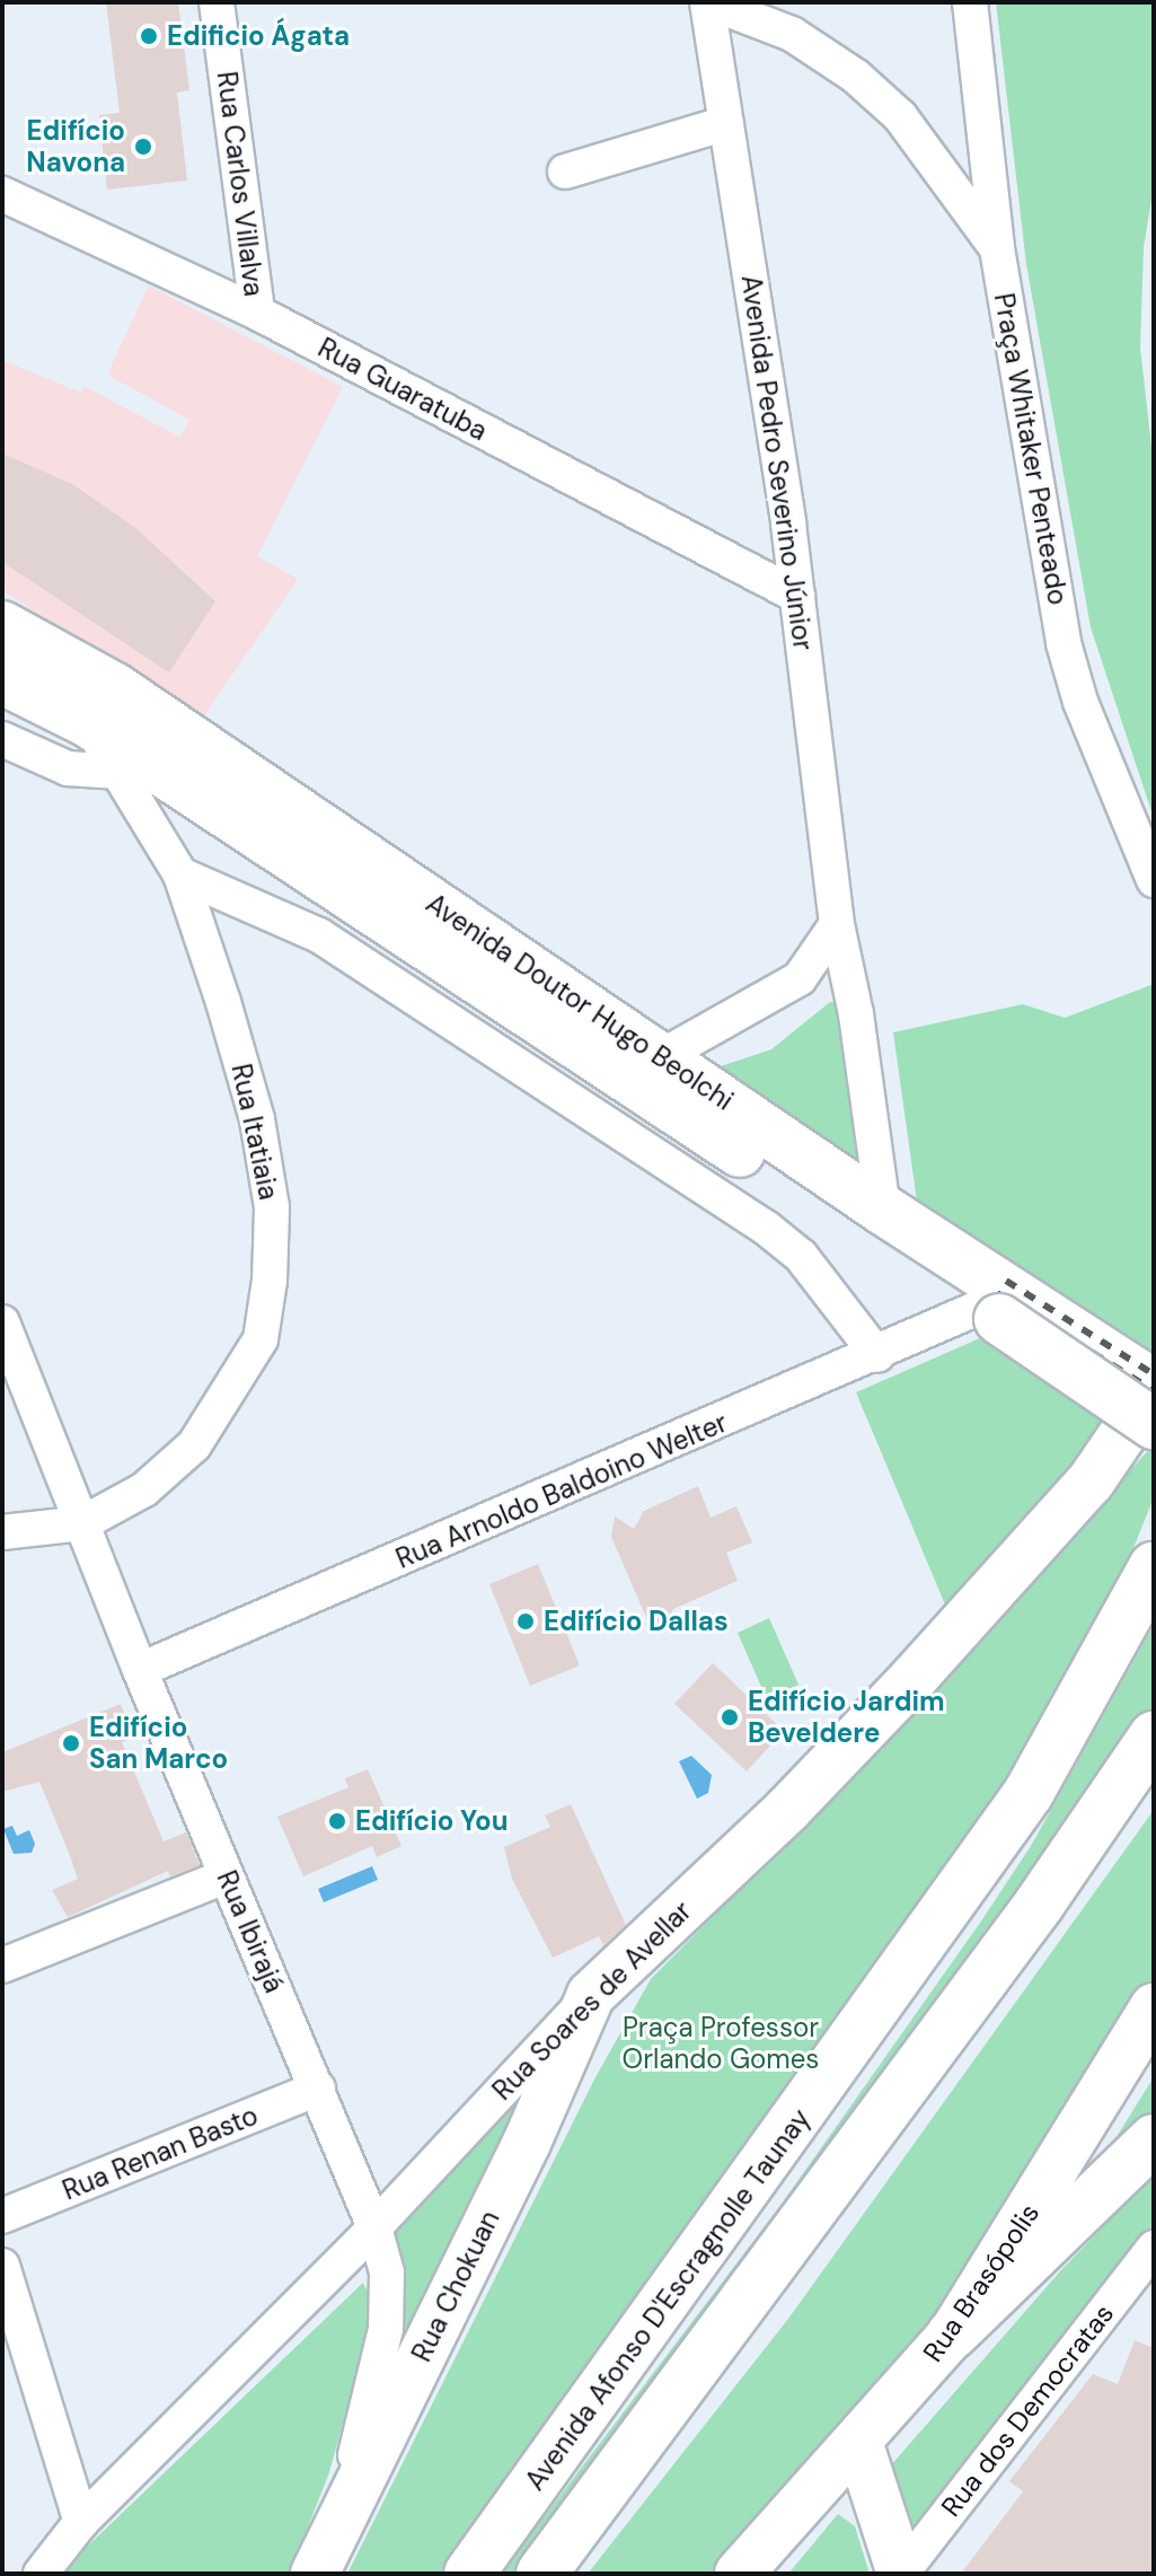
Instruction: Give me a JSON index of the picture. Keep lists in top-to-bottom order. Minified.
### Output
{"streets":{"main road":["Avenida Doutor Hugo Beolchi","Avenida Afonso D'Escragnolle Taunay"],"street":["Rua Carlos Villalva","Rua Guaratuba","Praça Whitaker Penteado","Avenida Pedro Severino Júnior","Rua Itatiaia","Rua Arnoldo Baldoino Welter","Rua Ibirajá","Rua Soares de Avellar","Rua Renan Basto","Rua Brasópolis","Rua Chokuan","Rua dos Democratas"]},"crossings":[["Rua Carlos Villalva","Rua Guaratuba"],["Rua Guaratuba","Avenida Pedro Severino Júnior"],["Avenida Pedro Severino Júnior","Avenida Doutor Hugo Beolchi"],["Avenida Doutor Hugo Beolchi","Rua Itatiaia"],["Avenida Doutor Hugo Beolchi","Rua Arnoldo Baldoino Welter"],["Avenida Doutor Hugo Beolchi","Rua Soares de Avellar"],["Rua Itatiaia","Rua Ibirajá"],["Rua Arnoldo Baldoino Welter","Rua Ibirajá"],["Rua Ibirajá","Rua Soares de Avellar"],["Rua Ibirajá","Rua Renan Basto"],["Rua Ibirajá","Rua Chokuan"],["Rua Soares de Avellar","Rua Chokuan"]],"parks":["Praça Professor Orlando Gomes"],"places":["Edificio Ágata","Edifício Navona","Edifício Dallas","Edifício Jardim Beveldere","Edifício San Marco","Edifício You"]}
